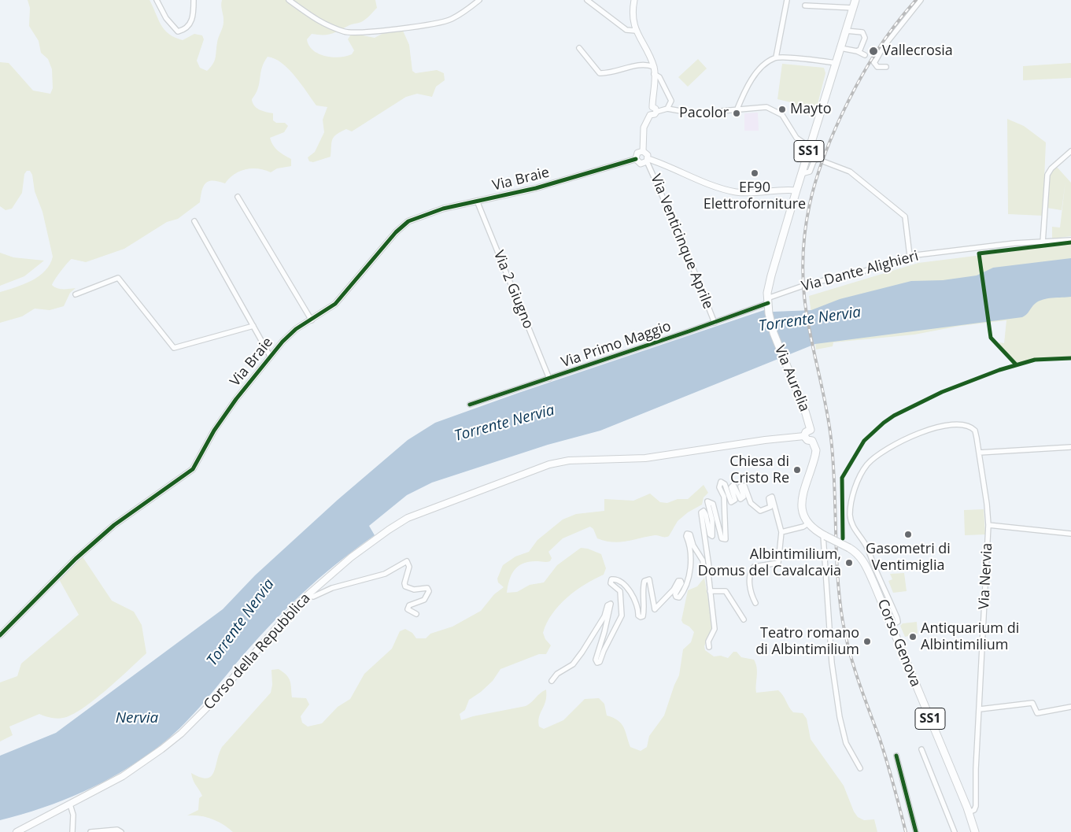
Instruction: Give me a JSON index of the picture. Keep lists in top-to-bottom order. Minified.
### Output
{"streets":{"main road":["SS1","Via Aurelia","Corso Genova","Corso della Repubblica"],"street":["Via Braie","Via Venticinque Aprile","Via Dante Alighieri","Via 2 Giugno","Via Primo Maggio","Via Nervia"]},"crossings":[["SS1","Via Dante Alighieri"],["SS1","Via Primo Maggio"],["SS1","Via Aurelia"],["SS1","Corso Genova"],["SS1","Corso della Repubblica"],["Via Braie","Via Venticinque Aprile"],["Via Braie","Via 2 Giugno"],["Via Venticinque Aprile","Via Primo Maggio"],["Via Dante Alighieri","Via Primo Maggio"],["Via Dante Alighieri","Via Aurelia"],["Via 2 Giugno","Via Primo Maggio"],["Via Primo Maggio","Via Aurelia"],["Via Aurelia","Corso della Repubblica"],["Via Nervia","Corso Genova"]],"water":["Torrente Nervia","Nervia"],"places":["Vallecrosia","Mayto","Pacolor","EF90 Elettroforniture","Chiesa di Cristo Re","Gasometri di Ventimiglia","Albintimilium, Domus del Cavalcavia","Antiquarium di Albintimilium","Teatro romano di Albintimilium"]}
